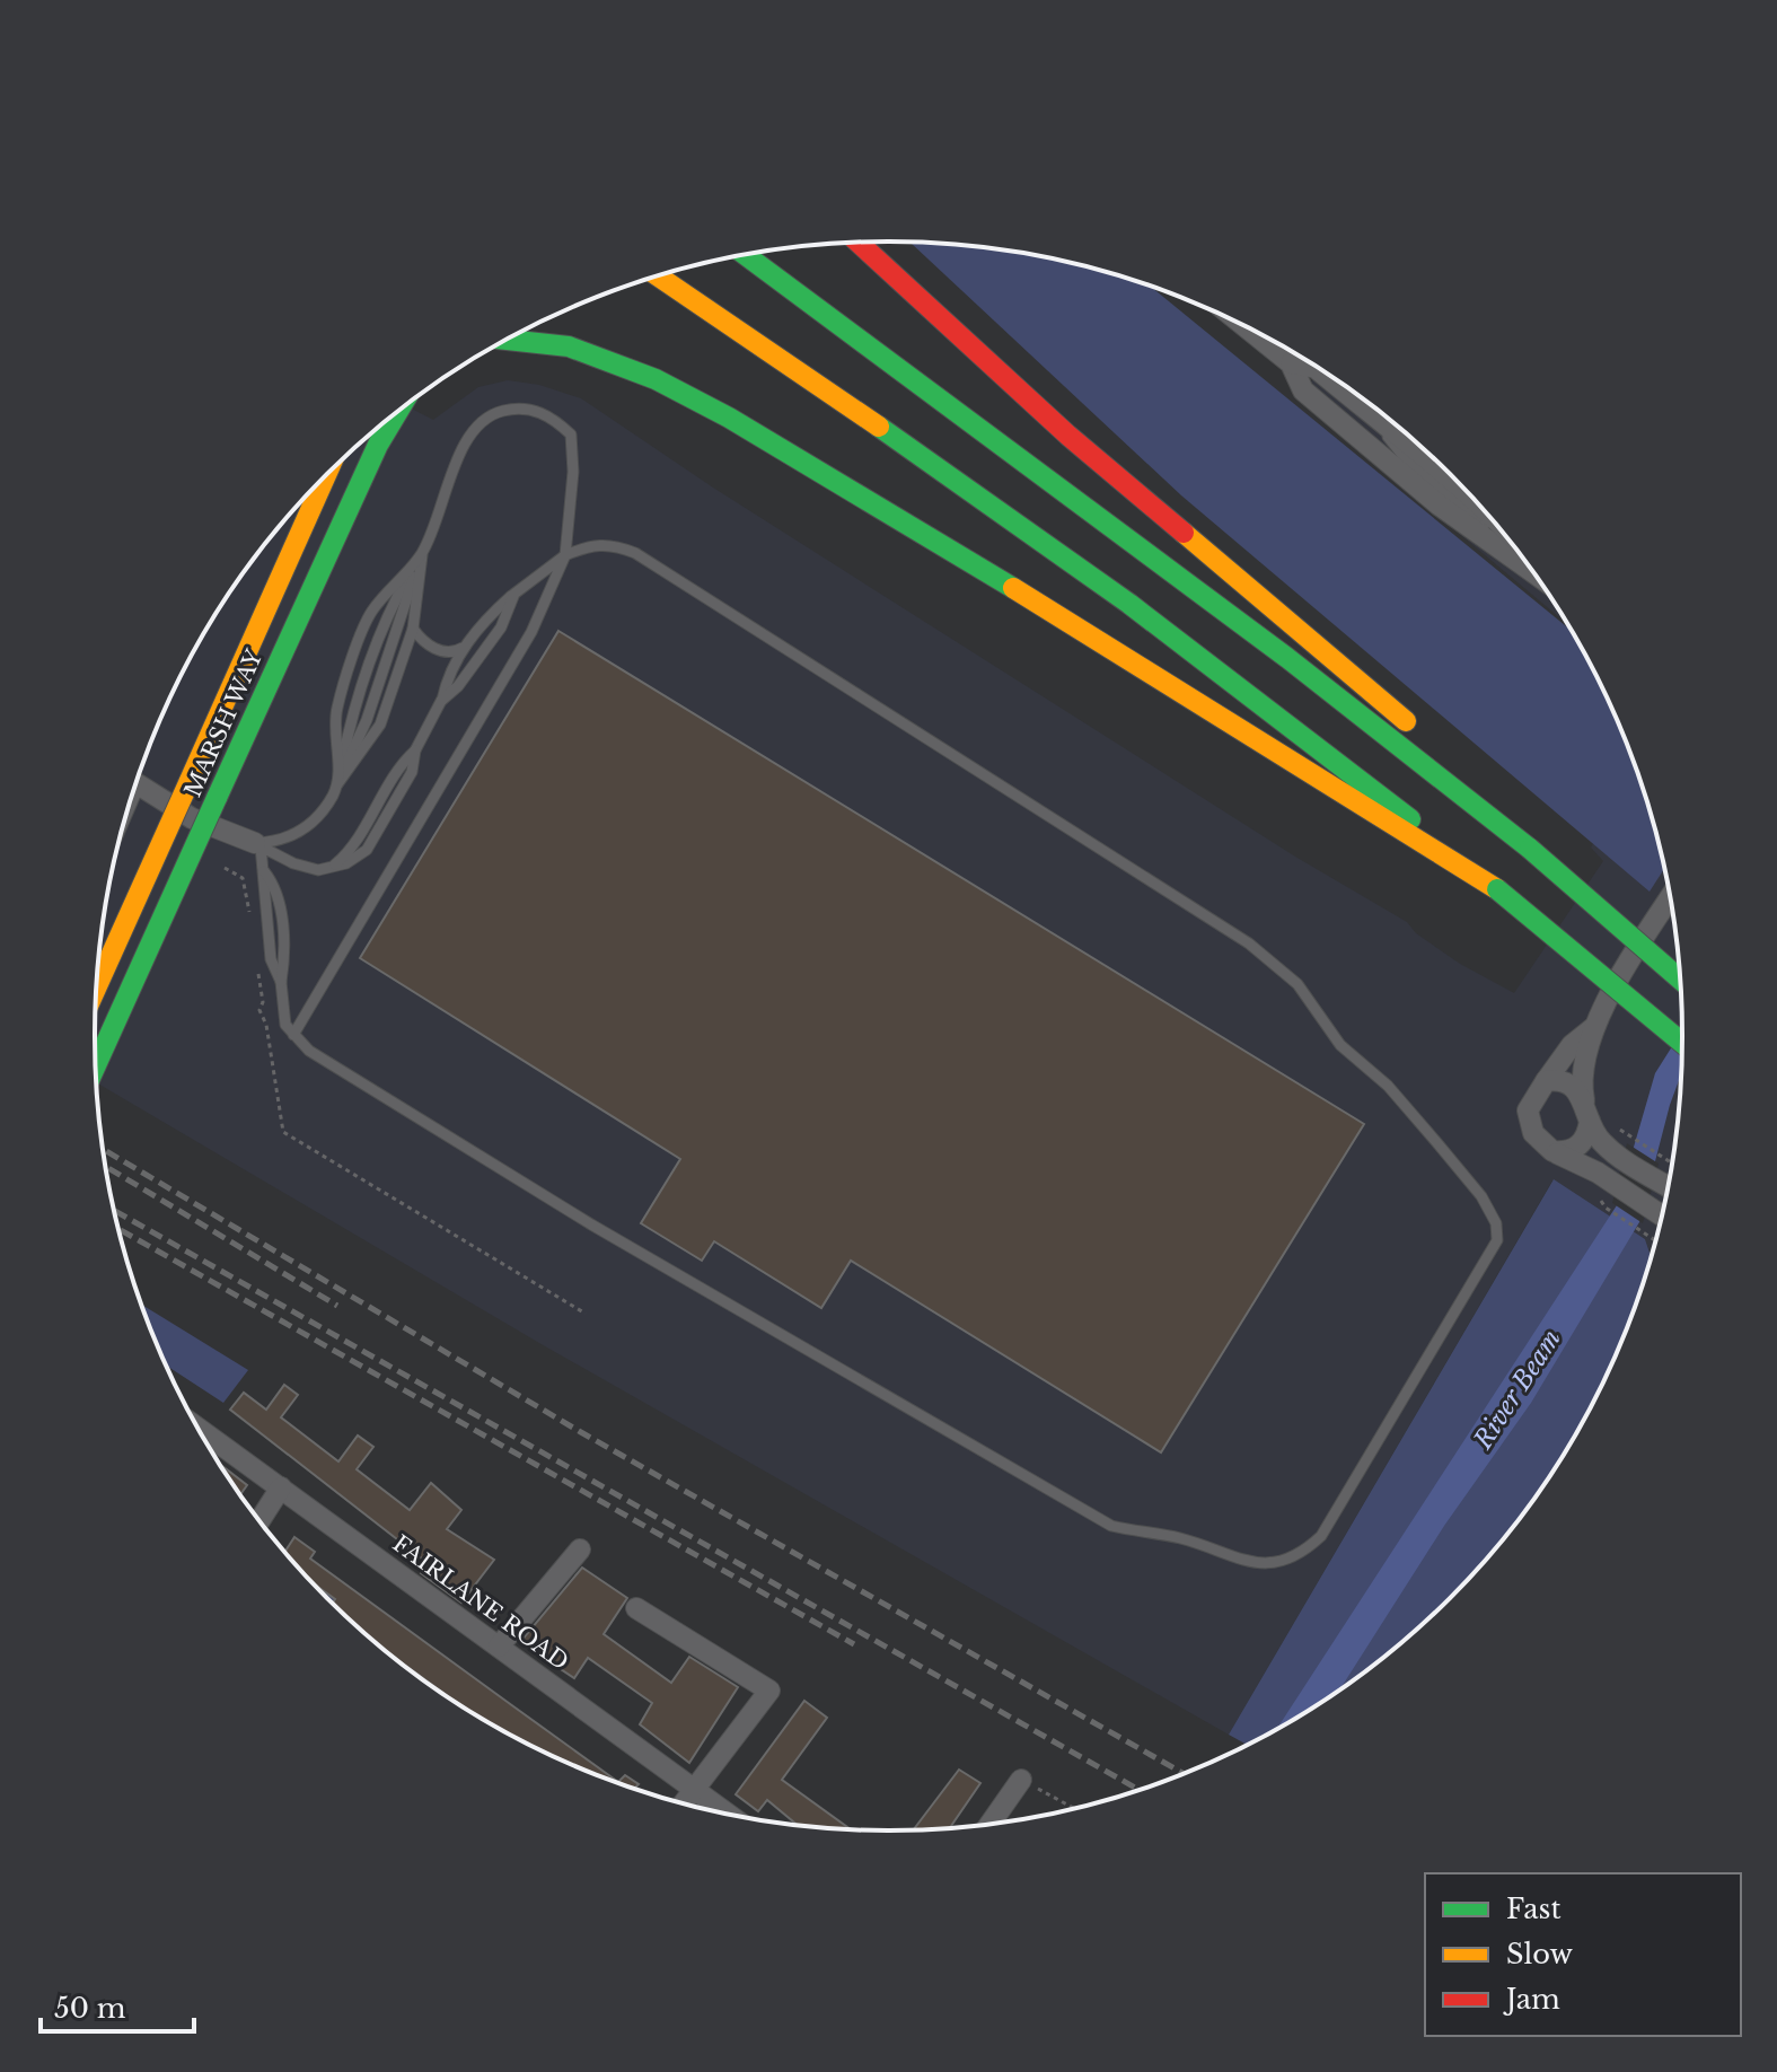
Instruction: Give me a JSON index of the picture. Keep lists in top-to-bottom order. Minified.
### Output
{"streets":{"main road":["MARSH WAY"],"street":["FAIRLANE ROAD"]},"water":["River Beam"],"legend":["Fast","Slow","Jam"],"scale_bar":"50 m"}
